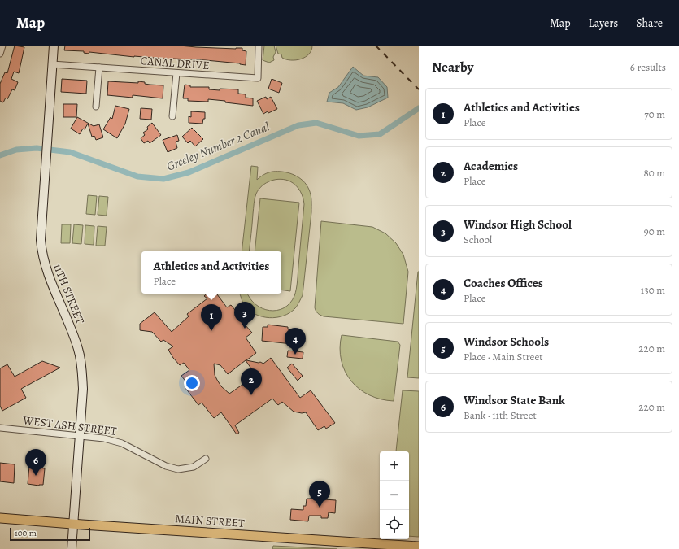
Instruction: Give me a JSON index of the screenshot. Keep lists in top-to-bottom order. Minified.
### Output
{"streets":{"main road":["MAIN STREET"],"street":["CANAL DRIVE","11TH STREET","WEST ASH STREET"]},"crossings":[["CANAL DRIVE","11TH STREET"],["11TH STREET","WEST ASH STREET"],["11TH STREET","MAIN STREET"]],"water":["Greeley Number 2 Canal"],"scale_bar":"100 m","page":{"header":"Map","nav":["Map","Layers","Share"],"heading":["Nearby","6 results"],"list":[{"mark":"1","name":"Athletics and Activities","note":"Place","value":"70 m"},{"mark":"2","name":"Academics","note":"Place","value":"80 m"},{"mark":"3","name":"Windsor High School","note":"School","value":"90 m"},{"mark":"4","name":"Coaches Offices","note":"Place","value":"130 m"},{"mark":"5","name":"Windsor Schools","note":"Place · Main Street","value":"220 m"},{"mark":"6","name":"Windsor State Bank","note":"Bank · 11th Street","value":"220 m"}],"popup":["Athletics and Activities","Place"],"pins":["3","1","4","2","6","5"],"map_buttons":["+","−"],"scale":"100 m"}}
